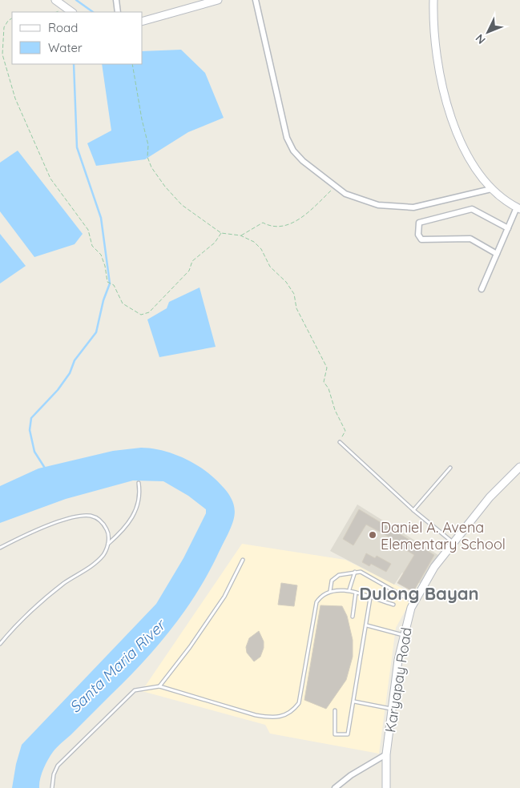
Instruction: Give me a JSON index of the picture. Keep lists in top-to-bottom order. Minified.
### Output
{"streets":{"main road":["Karyapay Road"]},"districts":["Dulong Bayan"],"water":["Santa Maria River"],"places":["Daniel A. Avena Elementary School"],"legend":["Road","Water"],"north":"bottom left"}
